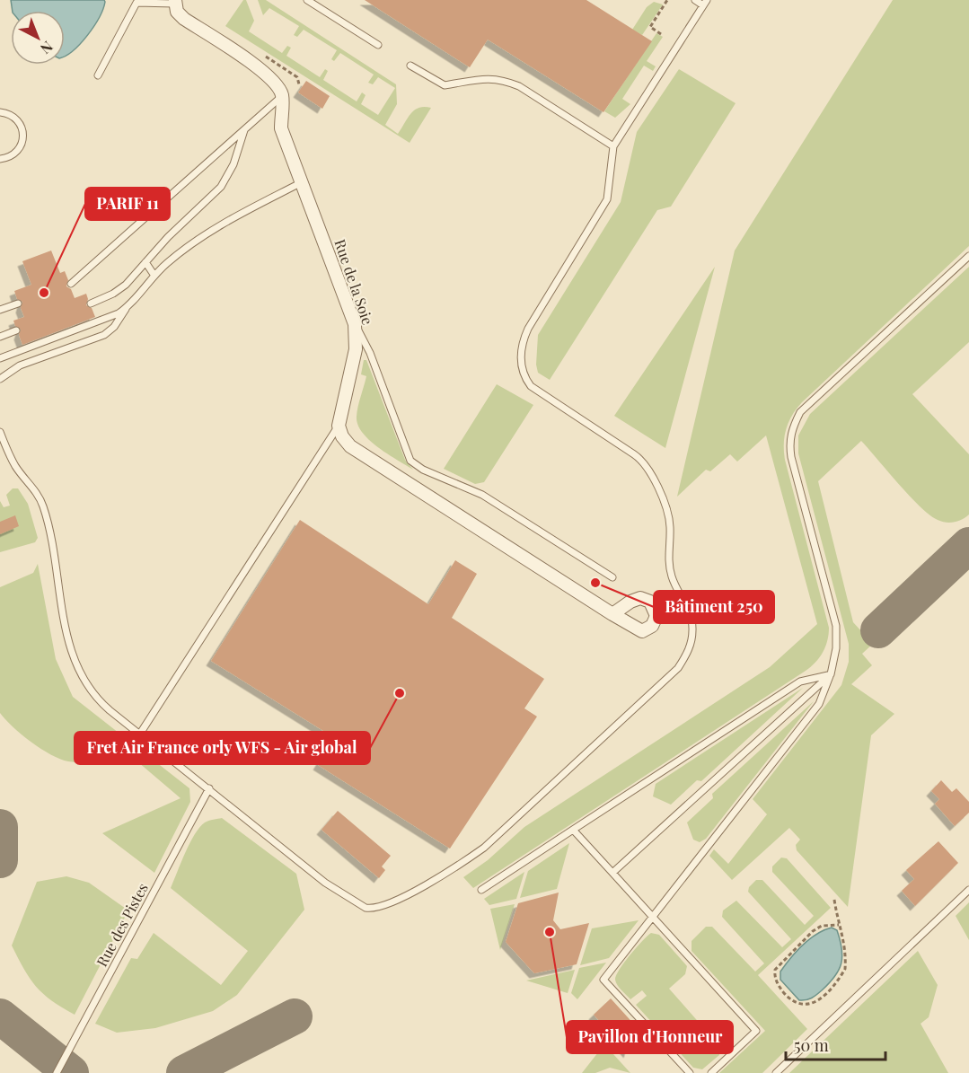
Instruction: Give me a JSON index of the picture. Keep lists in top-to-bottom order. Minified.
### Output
{"streets":{"street":["Rue de la Soie"],"lane":["Rue des Pistes"]},"places":["PARIF 11","Bâtiment 250","Fret Air France orly WFS - Air global","Pavillon d'Honneur"],"scale_bar":"50 m","north":"bottom right"}
